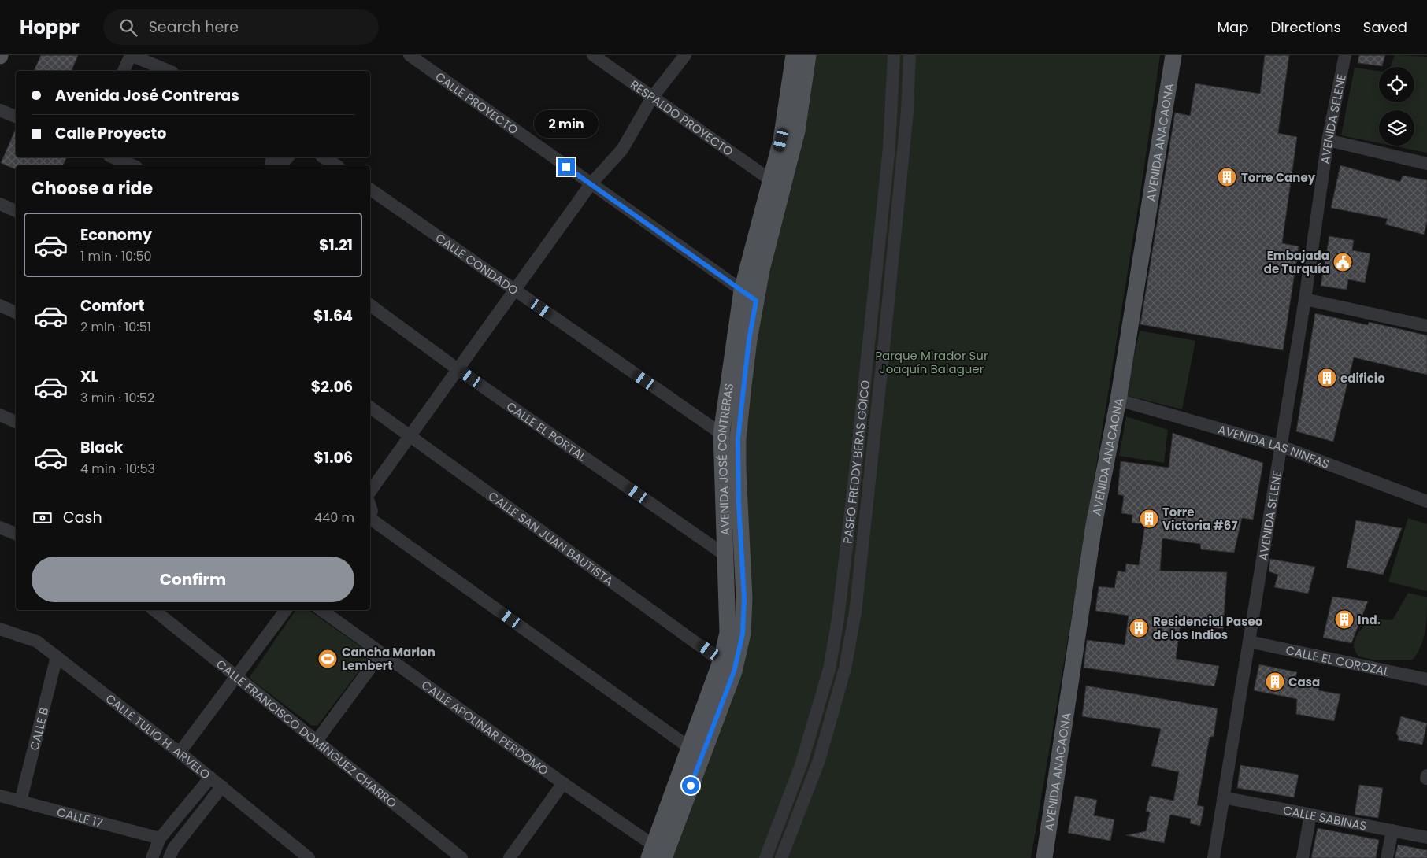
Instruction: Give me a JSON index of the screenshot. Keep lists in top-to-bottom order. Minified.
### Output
{"streets":{"main road":["AVENIDA ANACAONA","AVENIDA JOSÉ CONTRERAS"],"street":["CALLE PROYECTO","RESPALDO PROYECTO","AVENIDA SELENE","CALLE CONDADO","CALLE EL PORTAL","AVENIDA LAS NINFAS","PASEO FREDDY BERAS GOICO","CALLE SAN JUAN BAUTISTA","CALLE EL COROZAL","CALLE APOLINAR PERDOMO","CALLE B","CALLE FRANCISCO DOMÍNGUEZ CHARRO","CALLE TULIO H. ARVELO","CALLE 17","CALLE SABINAS"]},"crossings":[["CALLE PROYECTO","AVENIDA JOSÉ CONTRERAS"],["RESPALDO PROYECTO","AVENIDA JOSÉ CONTRERAS"],["AVENIDA SELENE","AVENIDA LAS NINFAS"],["AVENIDA SELENE","CALLE EL COROZAL"],["AVENIDA SELENE","CALLE SABINAS"],["AVENIDA ANACAONA","AVENIDA LAS NINFAS"],["CALLE CONDADO","AVENIDA JOSÉ CONTRERAS"],["CALLE EL PORTAL","AVENIDA JOSÉ CONTRERAS"],["AVENIDA JOSÉ CONTRERAS","CALLE SAN JUAN BAUTISTA"],["AVENIDA JOSÉ CONTRERAS","CALLE APOLINAR PERDOMO"],["CALLE B","CALLE TULIO H. ARVELO"],["CALLE B","CALLE 17"]],"parks":["Parque Mirador Sur Joaquín Balaguer"],"places":{"building":["Torre Caney","edificio","Torre Victoria #67","Ind.","Residencial Paseo de los Indios","Casa"],"public building":["Embajada de Turquía"],"sports":["Cancha Marlon Lembert"]},"page":{"header":"Hoppr","search":"Search here","nav":["Map","Directions","Saved"],"banner":["Avenida José Contreras","Calle Proyecto"],"bubble":"2 min","heading":"Choose a ride","list":[{"name":"Economy","note":"1 min · 10:50","value":"$1.21"},{"name":"Comfort","note":"2 min · 10:51","value":"$1.64"},{"name":"XL","note":"3 min · 10:52","value":"$2.06"},{"name":"Black","note":"4 min · 10:53","value":"$1.06"}],"pay":["Cash","440 m"],"buttons":"Confirm"}}
